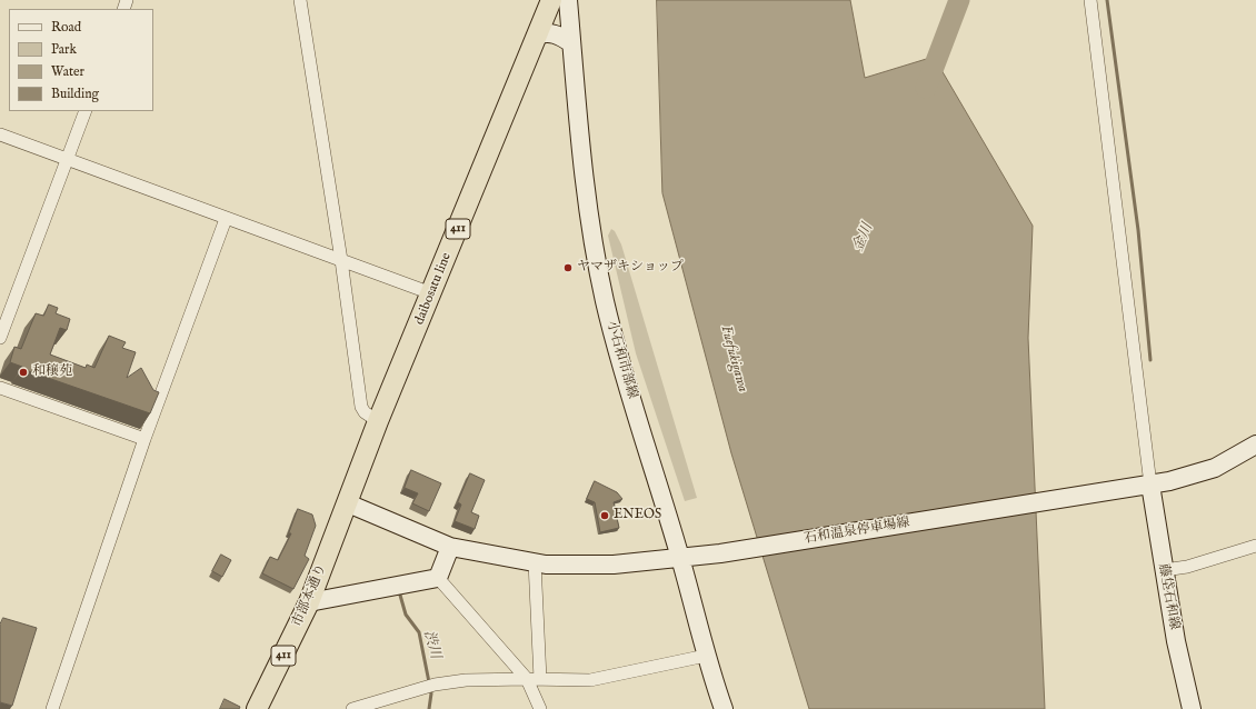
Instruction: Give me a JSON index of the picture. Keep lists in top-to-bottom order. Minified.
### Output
{"streets":{"highway":["411","daibosatu line","市部本通り"],"main road":["小石和市部線","石和温泉停車場線","藤垈石和線"]},"crossings":[["daibosatu line","石和温泉停車場線"],["daibosatu line","市部本通り"],["小石和市部線","石和温泉停車場線"],["石和温泉停車場線","市部本通り"],["石和温泉停車場線","藤垈石和線"]],"water":["金川","Fuefukigawa","渋川"],"places":["ヤマザキショップ","和穣苑","ENEOS"],"legend":["Road","Park","Water","Building"]}
